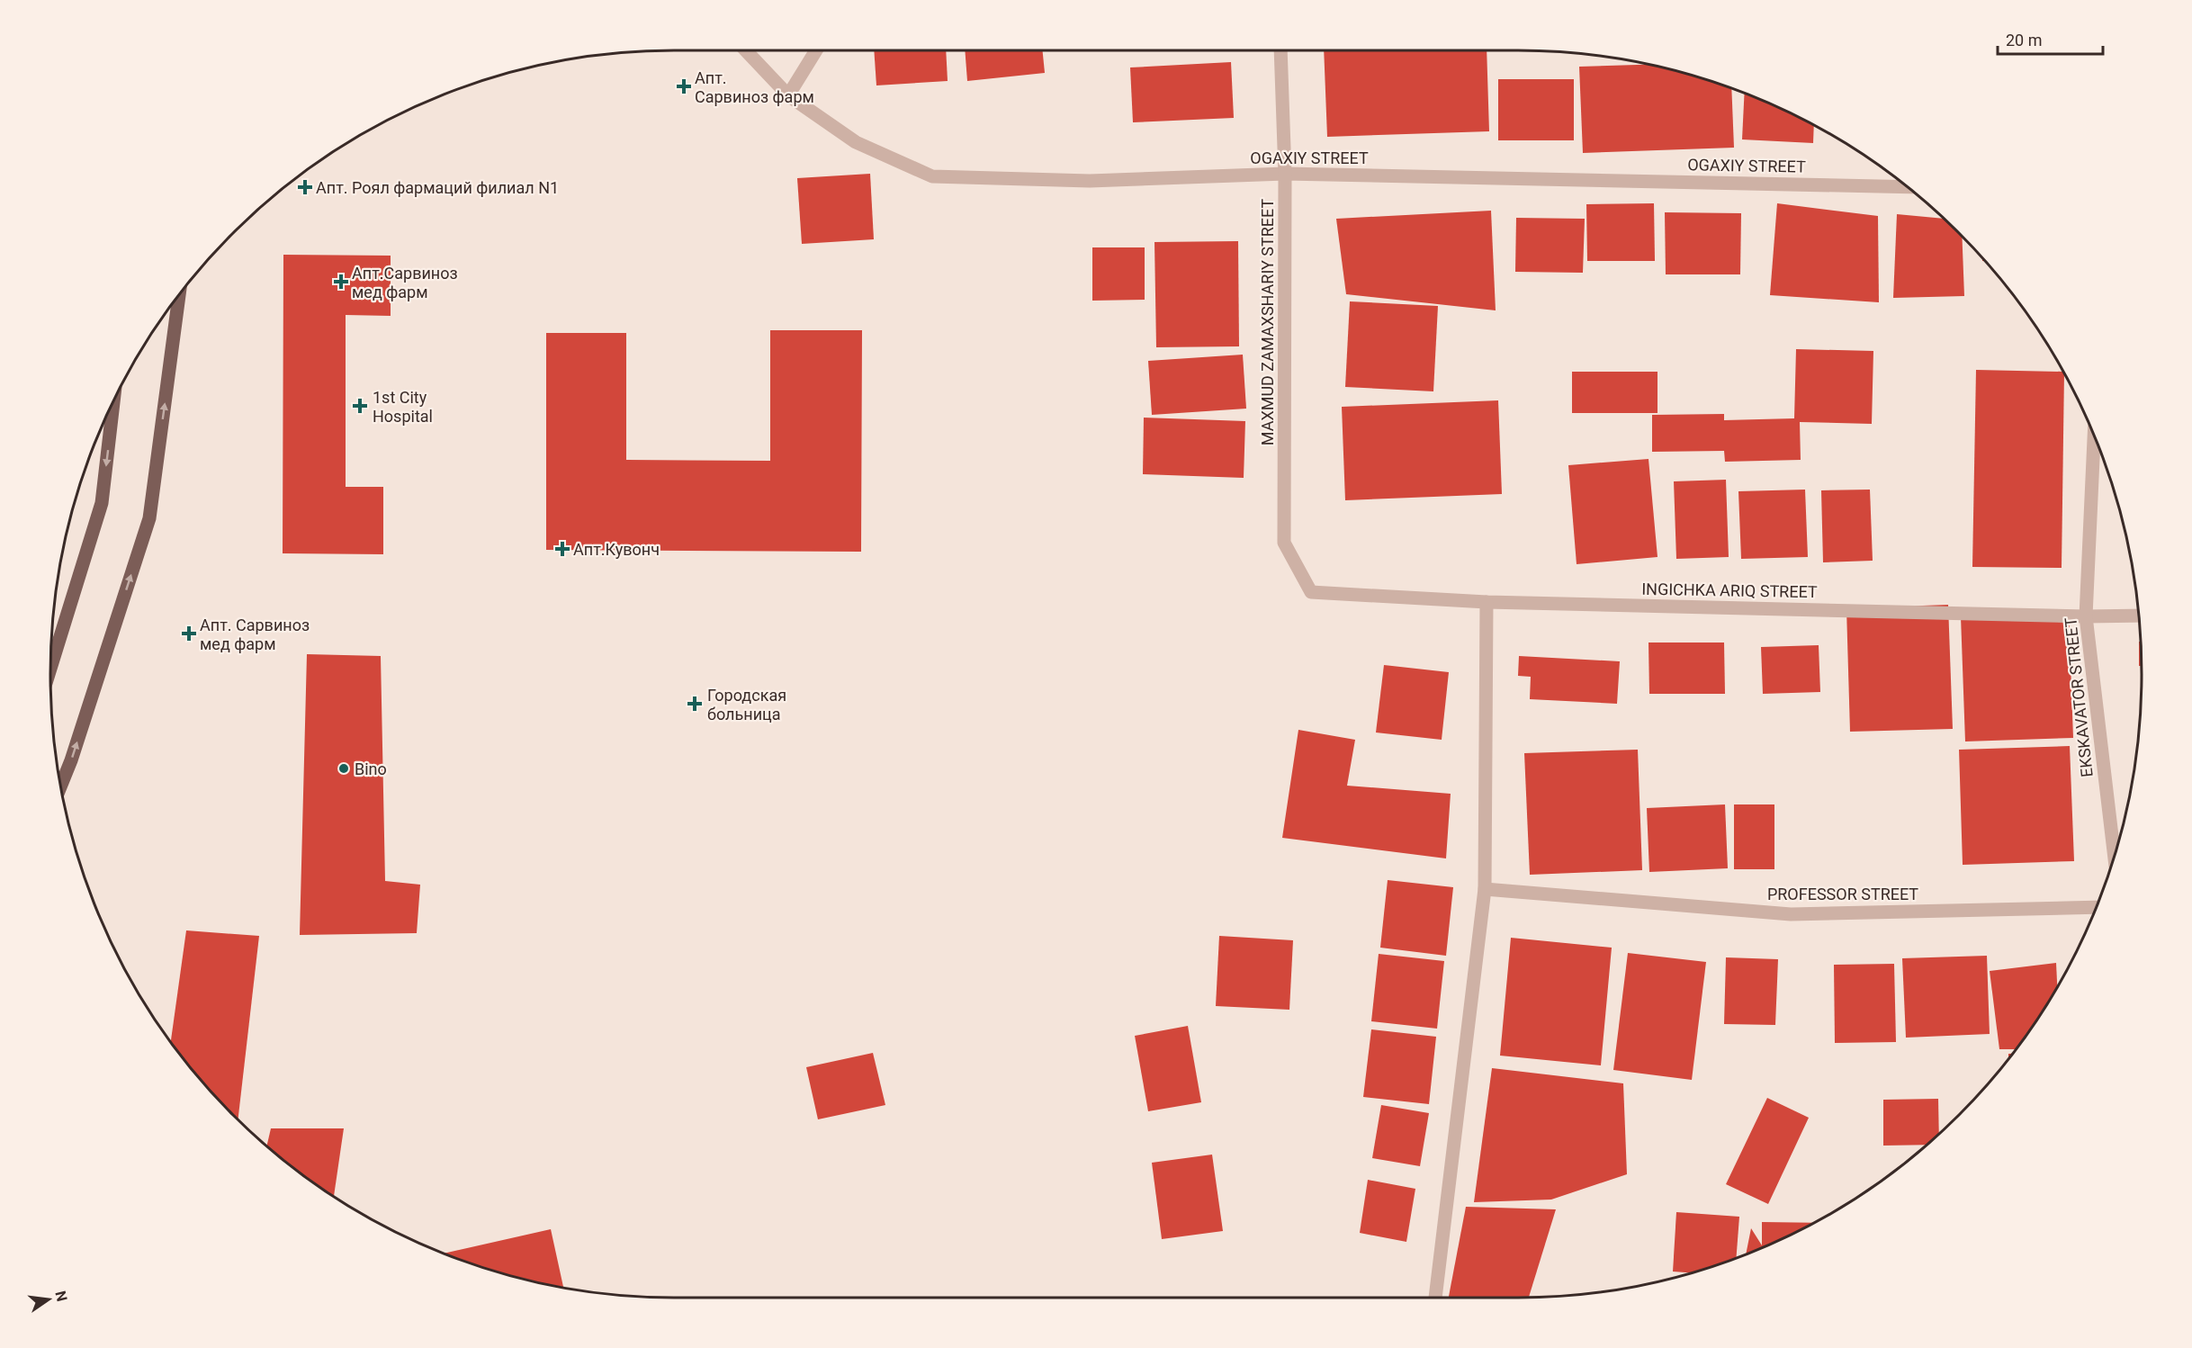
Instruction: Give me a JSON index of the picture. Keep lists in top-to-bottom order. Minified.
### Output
{"streets":{"street":["OGAXIY STREET","MAXMUD ZAMAXSHARIY STREET","INGICHKA ARIQ STREET","EKSKAVATOR STREET","PROFESSOR STREET"]},"crossings":[["OGAXIY STREET","MAXMUD ZAMAXSHARIY STREET"],["MAXMUD ZAMAXSHARIY STREET","INGICHKA ARIQ STREET"],["INGICHKA ARIQ STREET","EKSKAVATOR STREET"]],"places":{"health":["Апт. Сарвиноз фарм","Апт. Роял фармаций филиал N1","Апт.Сарвиноз мед фарм","1st City Hospital","Апт.Кувонч","Апт. Сарвиноз мед фарм","Городская больница"],"other":["Bino"]},"scale_bar":"20 m","north":"right"}
